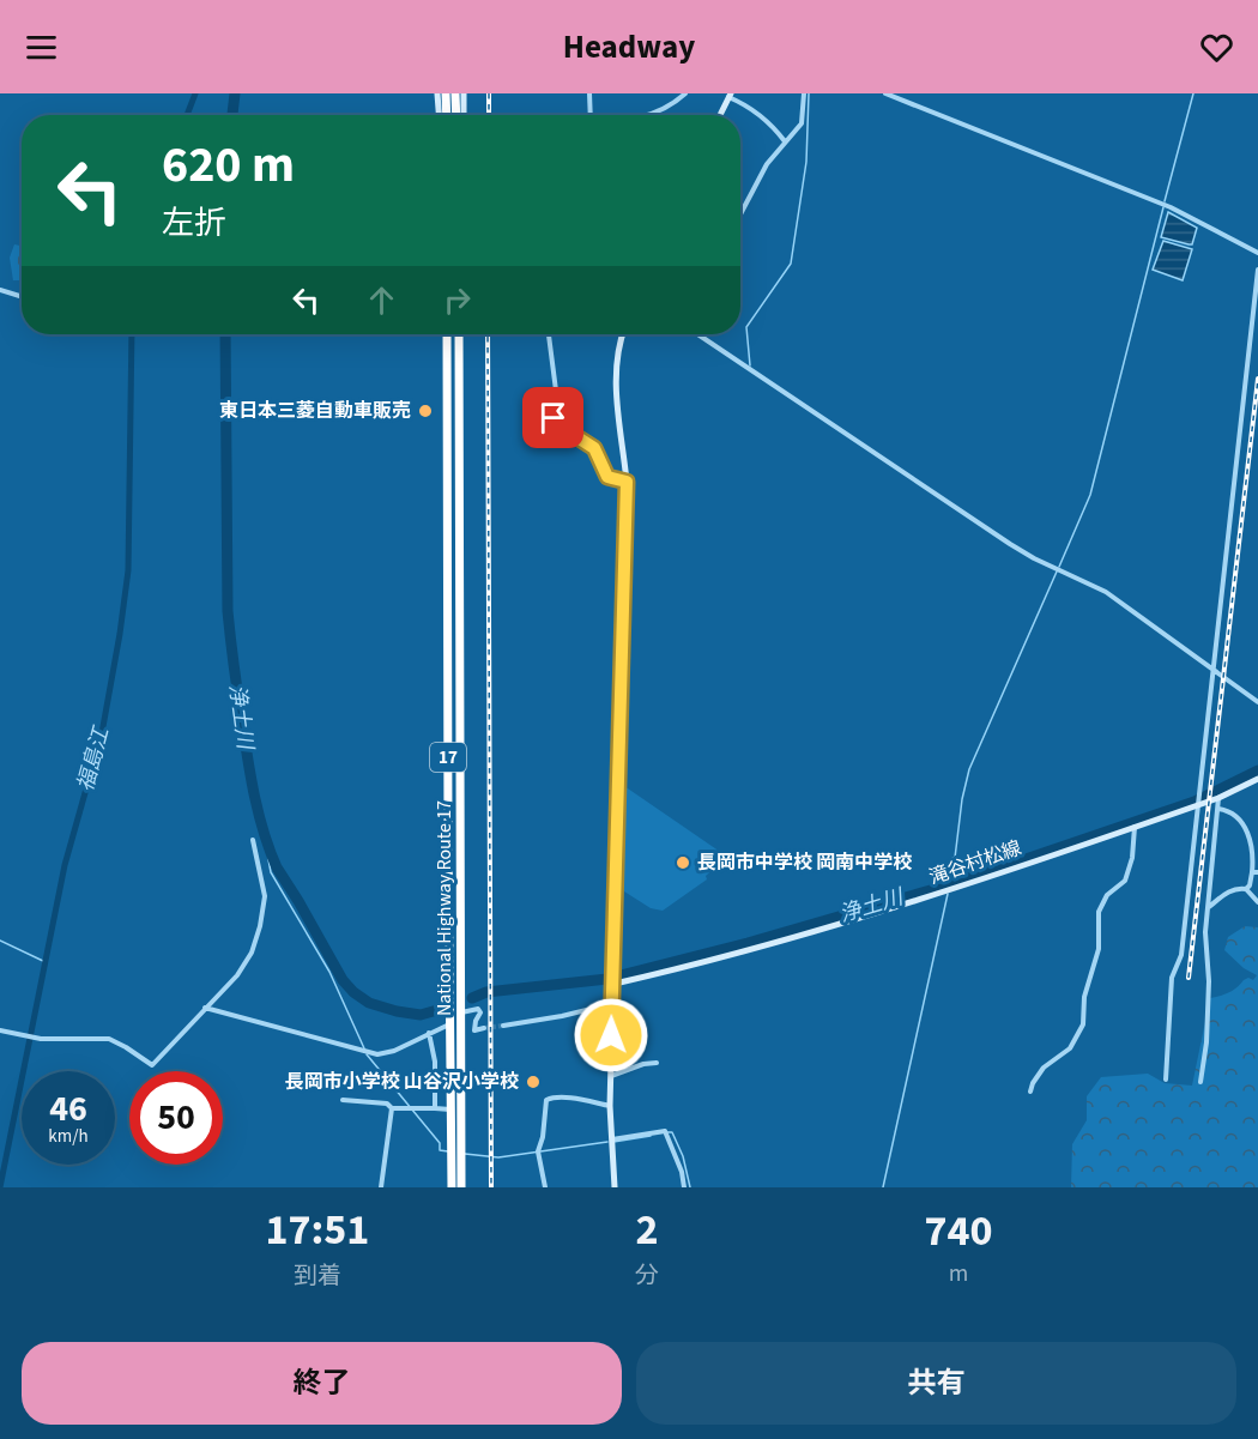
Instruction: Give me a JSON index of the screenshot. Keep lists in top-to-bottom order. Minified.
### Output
{"streets":{"highway":["17","National Highway Route 17"],"main road":["滝谷村松線"]},"water":["浄土川","福島江"],"places":["東日本三菱自動車販売","長岡市中学校 岡南中学校","長岡市小学校 山谷沢小学校"],"page":{"header":"Headway","turn":["620 m","左折"],"speed":"46 km/h","limit":"50","eta":["17:51","到着","2","分","740","m"],"buttons":["終了","共有"]}}
